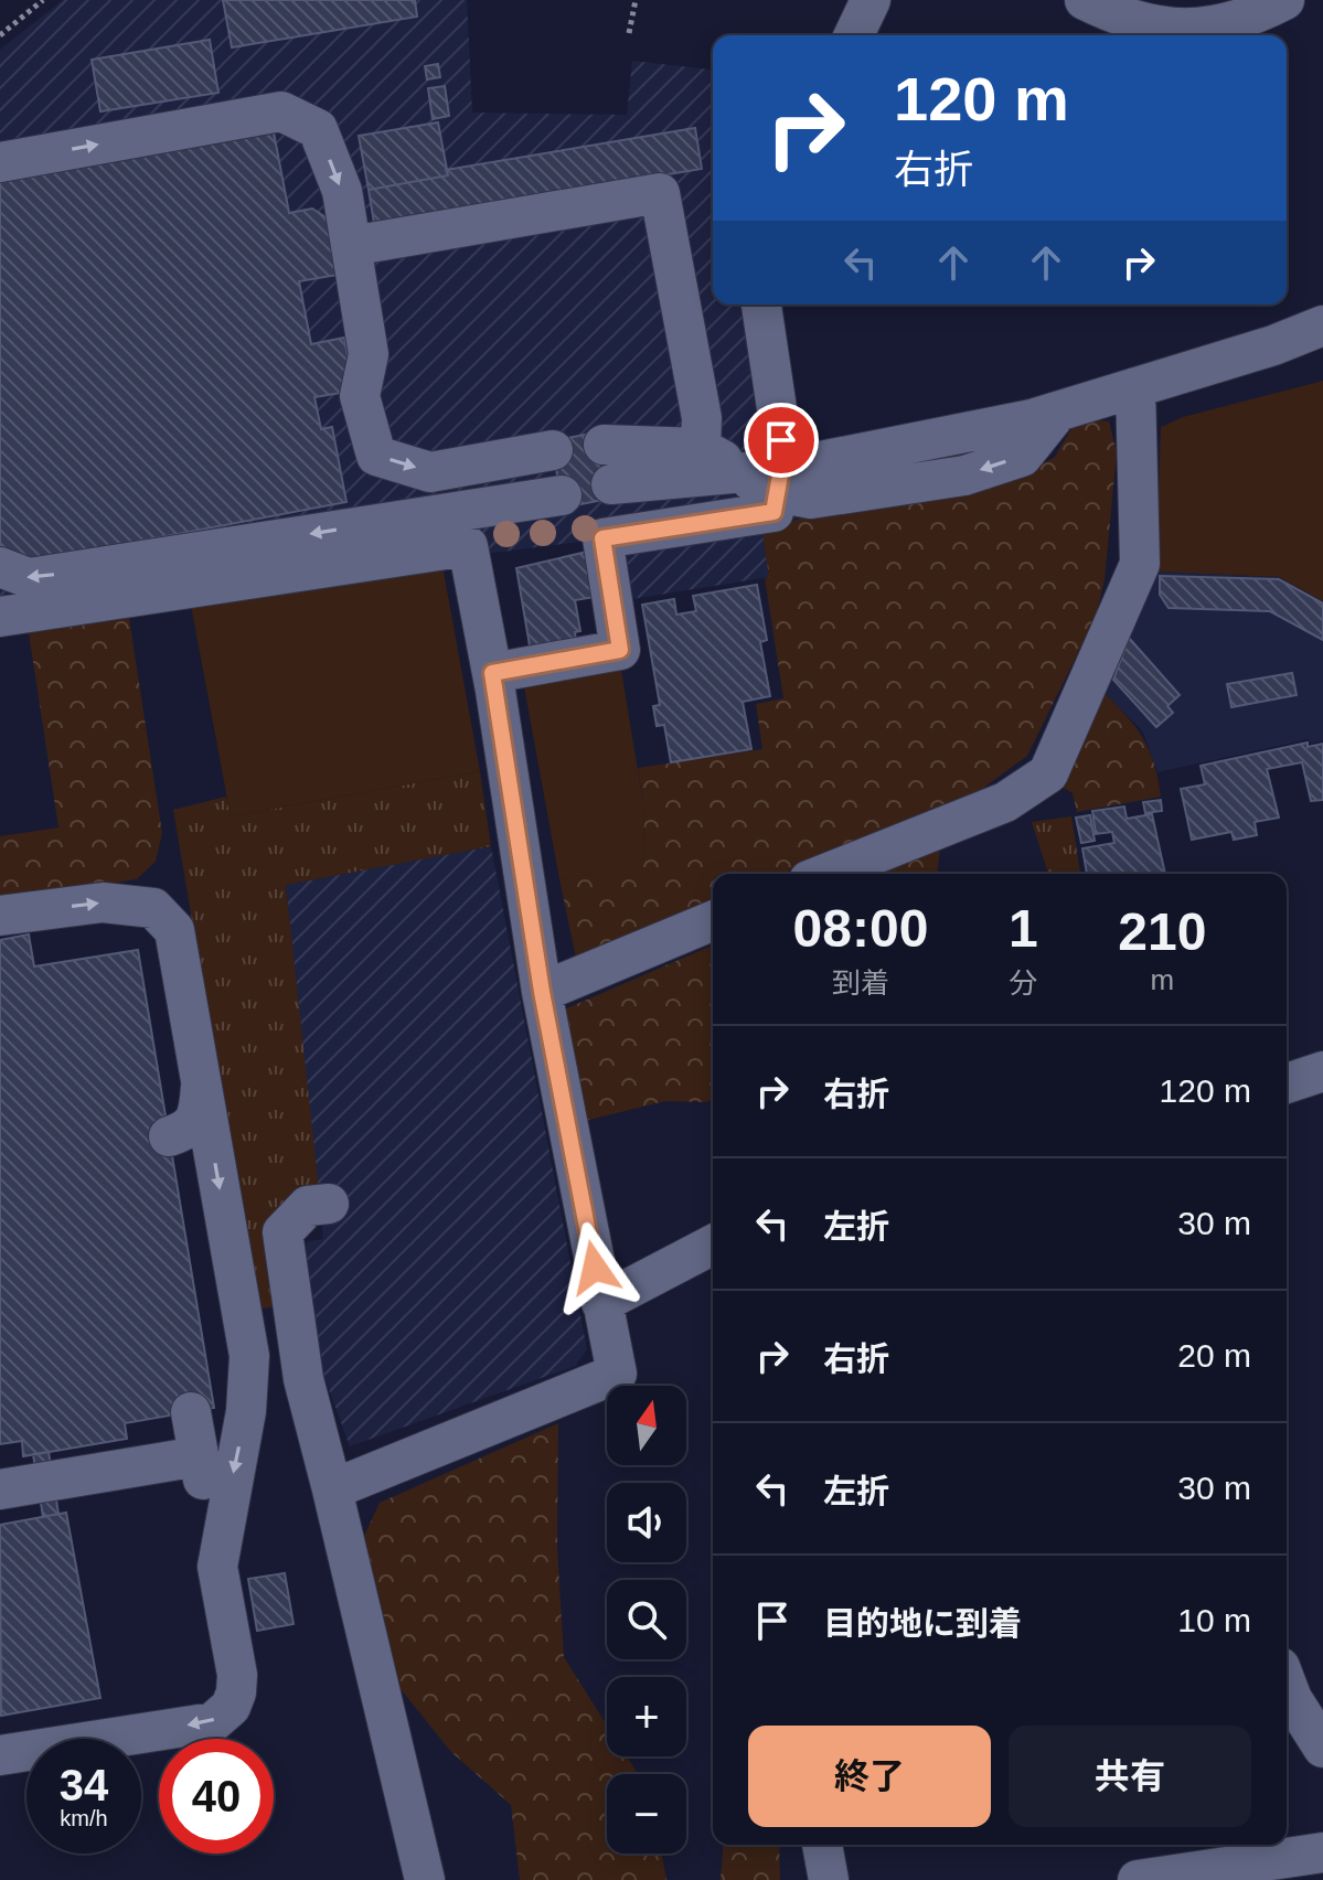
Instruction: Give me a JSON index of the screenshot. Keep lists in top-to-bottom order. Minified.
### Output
{"north":"top","page":{"turn":["120 m","右折"],"eta":["08:00","到着","1","分","210","m"],"list":[{"name":"右折","value":"120 m"},{"name":"左折","value":"30 m"},{"name":"右折","value":"20 m"},{"name":"左折","value":"30 m"},{"name":"目的地に到着","value":"10 m"}],"map_buttons":["+","−"],"buttons":["終了","共有"],"speed":"34 km/h","limit":"40"}}
